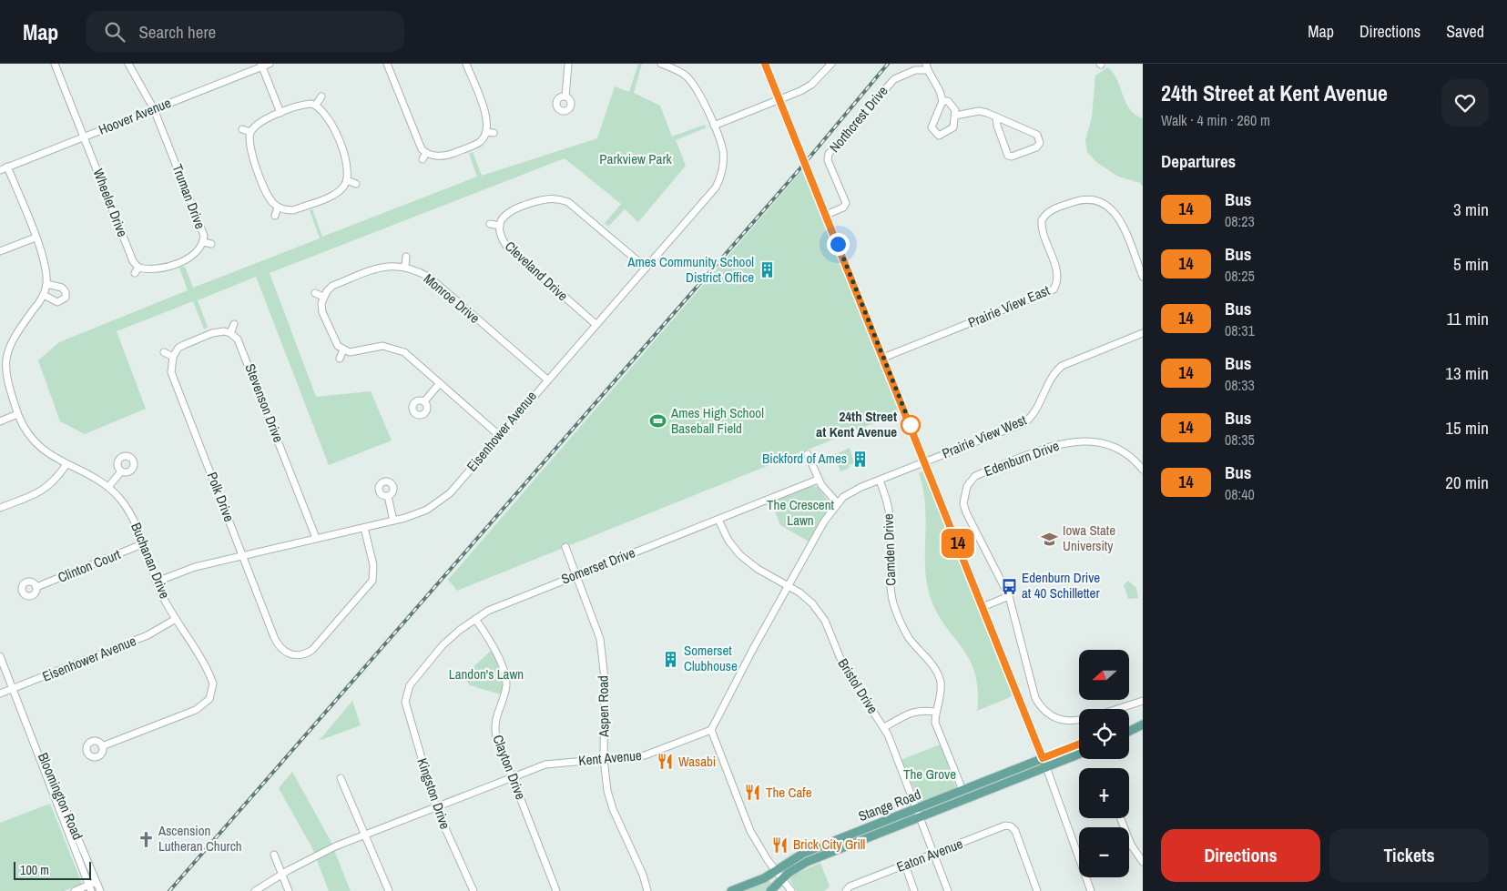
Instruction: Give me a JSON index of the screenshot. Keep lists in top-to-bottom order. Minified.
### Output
{"streets":{"main road":["Stange Road"],"street":["Hoover Avenue","Northcrest Drive","Truman Drive","Wheeler Drive","Cleveland Drive","Monroe Drive","Prairie View East","Stevenson Drive","Eisenhower Avenue","Prairie View West","Edenburn Drive","Polk Drive","Camden Drive","Buchanan Drive","Clinton Court","Somerset Drive","Bristol Drive","Aspen Road","Kent Avenue","Clayton Drive","Kingston Drive","Bloomington Road","Eaton Avenue"]},"crossings":[["Hoover Avenue","Truman Drive"],["Hoover Avenue","Wheeler Drive"],["Hoover Avenue","Buchanan Drive"],["Truman Drive","Wheeler Drive"],["Cleveland Drive","Eisenhower Avenue"],["Monroe Drive","Eisenhower Avenue"],["Stevenson Drive","Eisenhower Avenue"],["Eisenhower Avenue","Polk Drive"],["Eisenhower Avenue","Buchanan Drive"],["Eisenhower Avenue","Bloomington Road"],["Camden Drive","Stange Road"],["Buchanan Drive","Clinton Court"],["Somerset Drive","Bristol Drive"],["Somerset Drive","Aspen Road"],["Somerset Drive","Clayton Drive"],["Somerset Drive","Kingston Drive"],["Bristol Drive","Stange Road"],["Bristol Drive","Eaton Avenue"],["Aspen Road","Kent Avenue"],["Kent Avenue","Clayton Drive"],["Kent Avenue","Kingston Drive"]],"parks":["Parkview Park","The Crescent Lawn","Landon's Lawn","The Grove"],"places":{"building":["Ames Community School District Office","Bickford of Ames","Somerset Clubhouse"],"sports":["Ames High School Baseball Field"],"other":["24th Street at Kent Avenue"],"school or university":["Iowa State University"],"bus stop":["Edenburn Drive at 40 Schilletter"],"restaurant":["Wasabi","The Cafe","Brick City Grill"],"church":["Ascension Lutheran Church"]},"lines":["bus line 14"],"scale_bar":"100 m","north":"left","page":{"header":"Map","search":"Search here","nav":["Map","Directions","Saved"],"on_map":"14","heading":[["24th Street at Kent Avenue","Walk · 4 min · 260 m"],"Departures"],"list":[{"mark":"14","name":"Bus","note":"08:23","value":"3 min"},{"mark":"14","name":"Bus","note":"08:25","value":"5 min"},{"mark":"14","name":"Bus","note":"08:31","value":"11 min"},{"mark":"14","name":"Bus","note":"08:33","value":"13 min"},{"mark":"14","name":"Bus","note":"08:35","value":"15 min"},{"mark":"14","name":"Bus","note":"08:40","value":"20 min"}],"map_buttons":["+","−"],"buttons":["Directions","Tickets"],"scale":"100 m"}}
